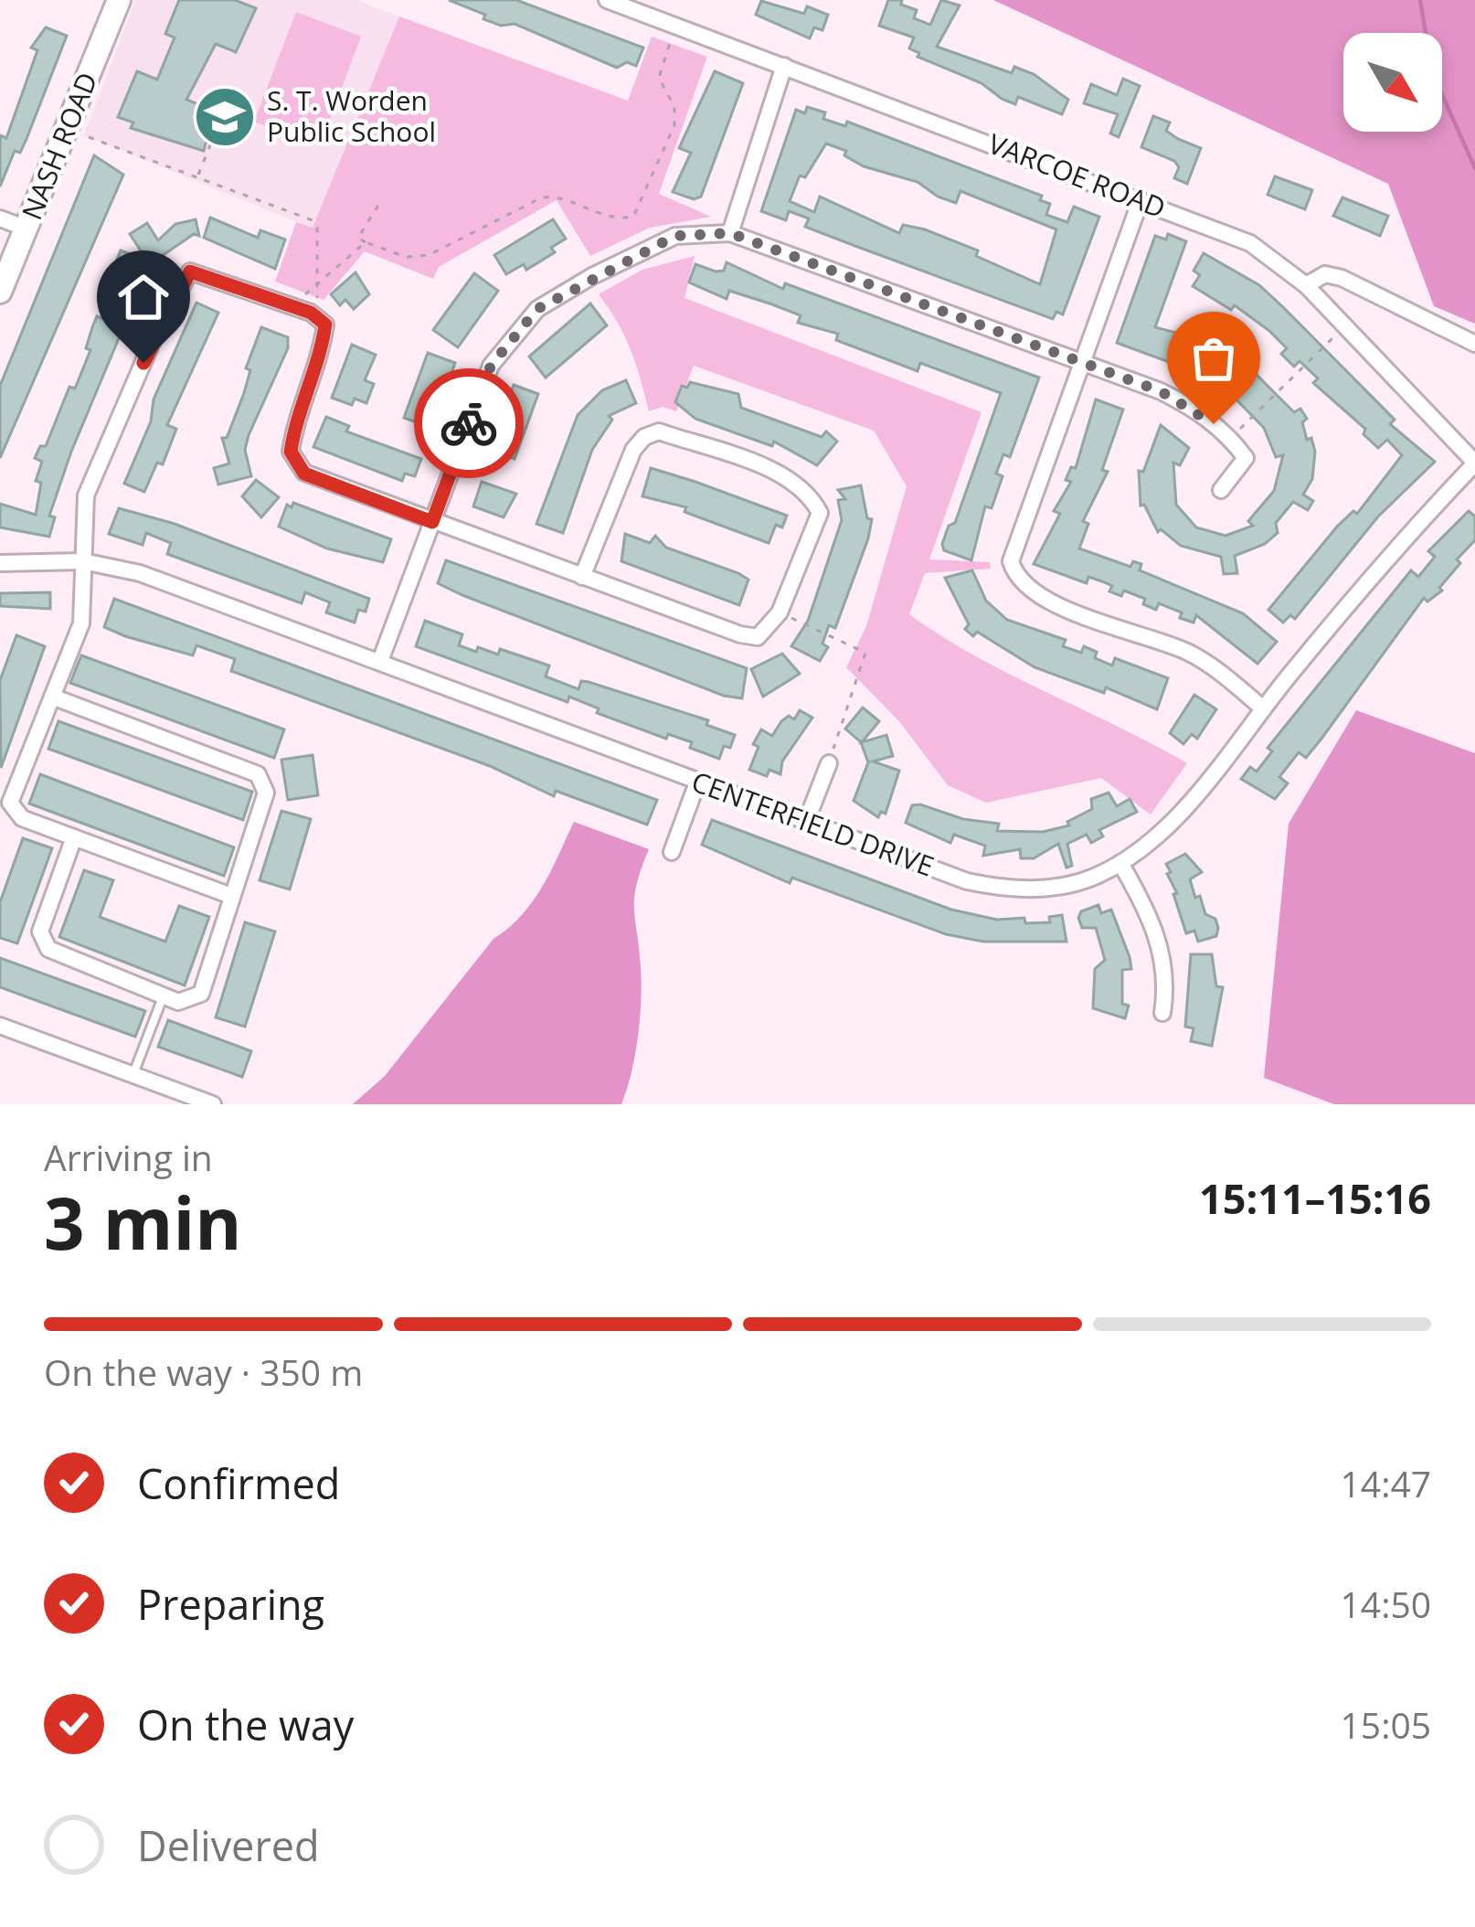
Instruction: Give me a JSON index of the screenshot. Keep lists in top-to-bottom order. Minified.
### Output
{"streets":{"street":["NASH ROAD","VARCOE ROAD","CENTERFIELD DRIVE"]},"crossings":[["VARCOE ROAD","CENTERFIELD DRIVE"]],"places":{"school or university":["S. T. Worden Public School"]},"north":"bottom right","page":{"heading":["3 min","Arriving in","15:11–15:16"],"bar":"On the way · 350 m","list":[["Confirmed","14:47"],["Preparing","14:50"],["On the way","15:05"],"Delivered"]}}
